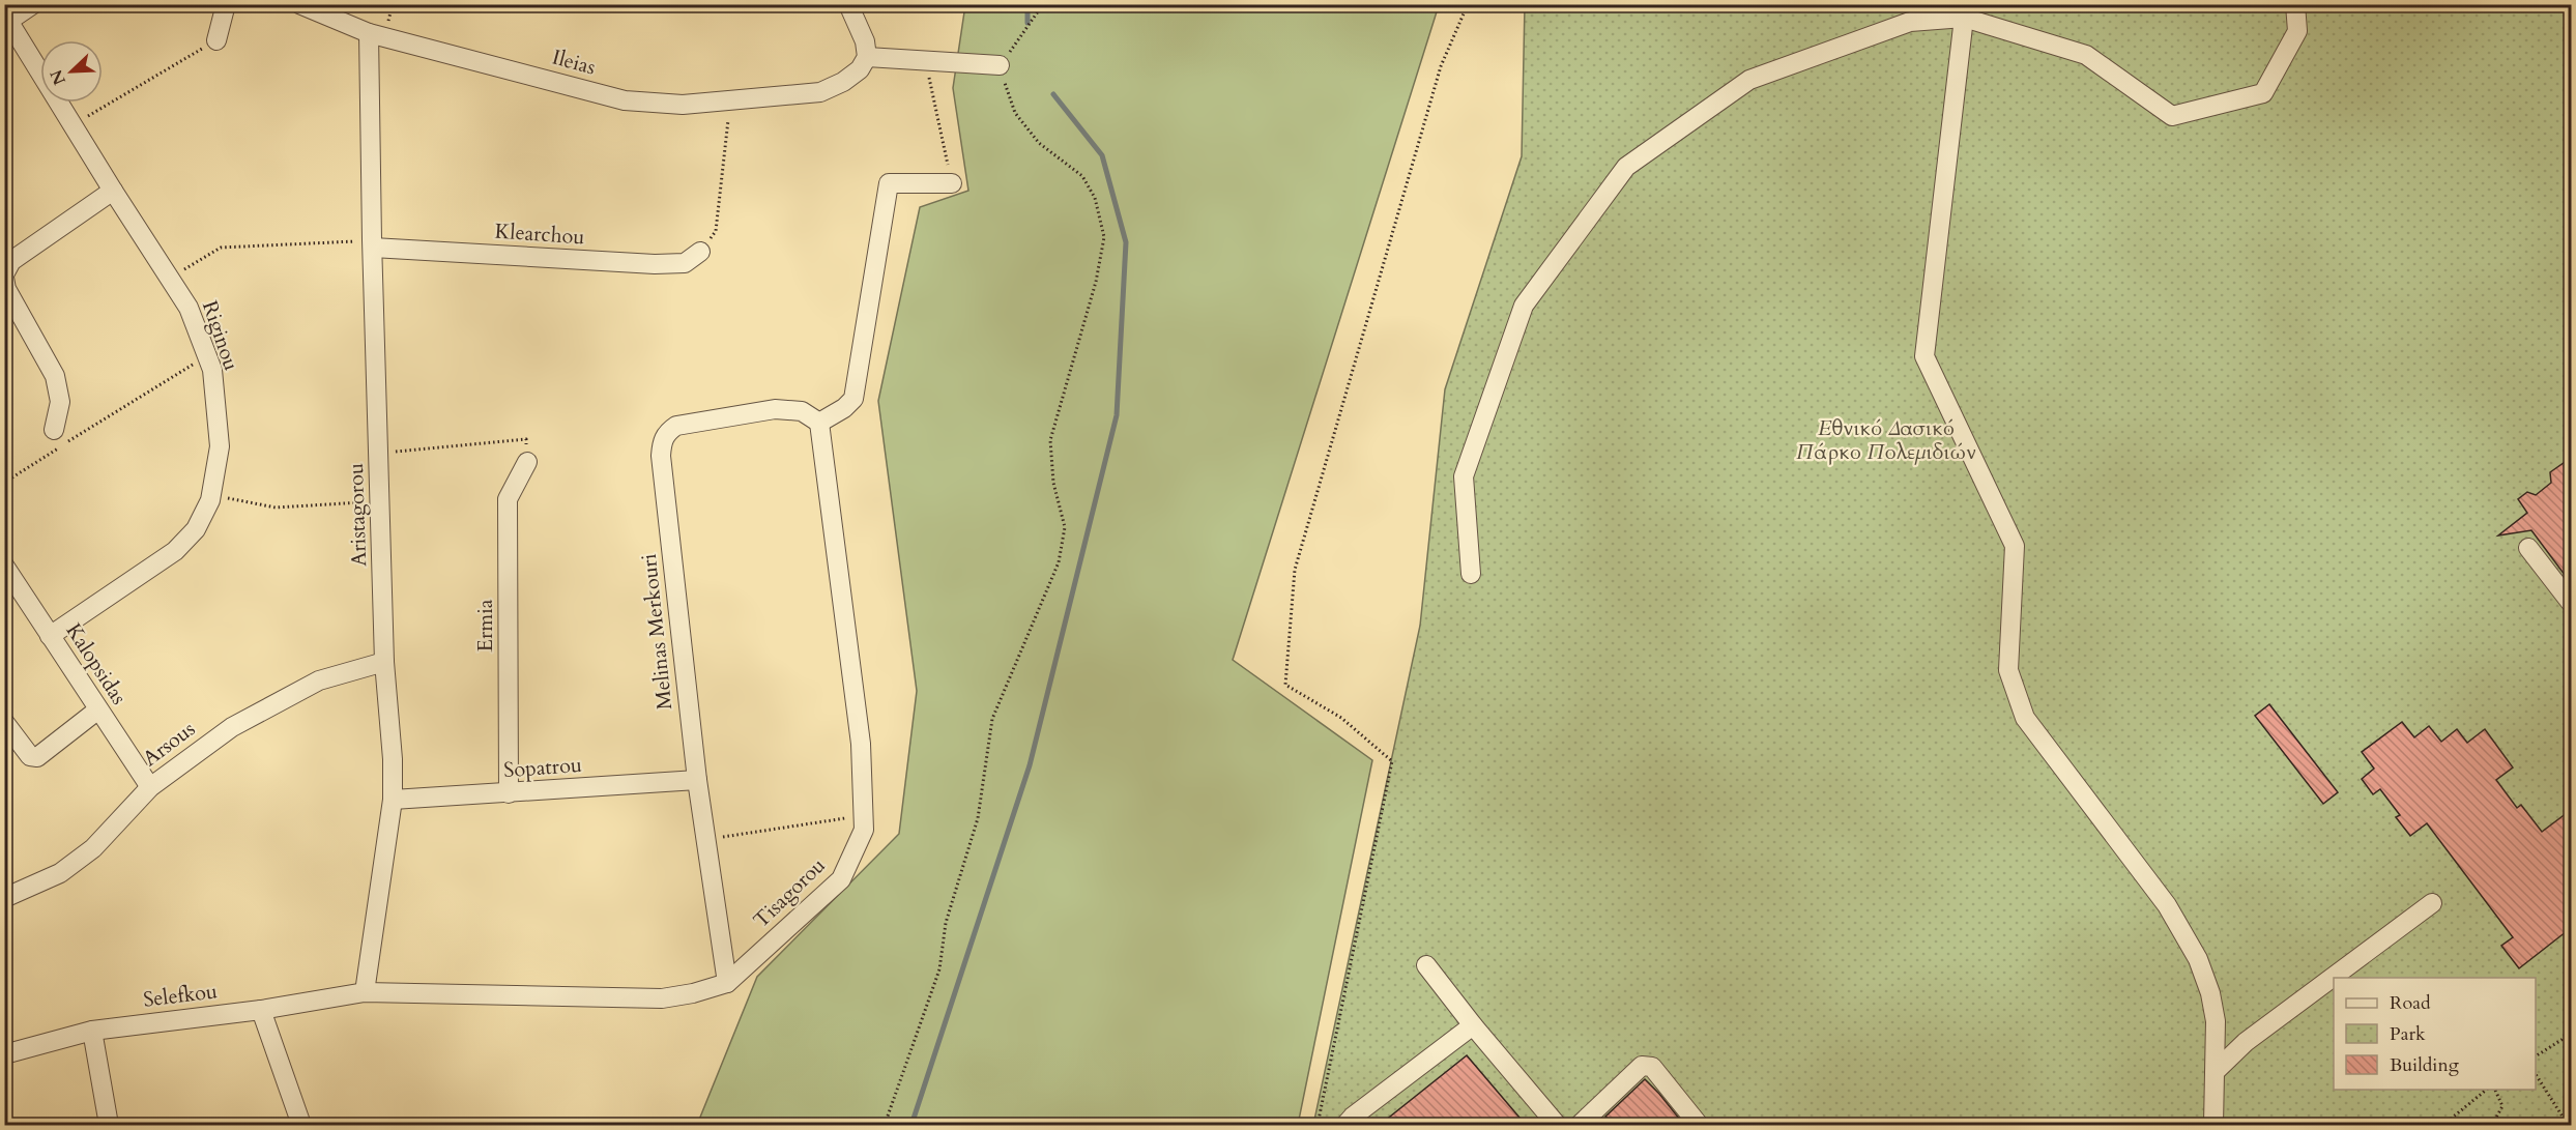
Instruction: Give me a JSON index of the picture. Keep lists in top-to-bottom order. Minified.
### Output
{"streets":{"street":["Ileias","Klearchou","Riginou","Aristagorou","Ermia","Melinas Merkouri","Kalopsidas","Arsous","Sopatrou","Tisagorou","Selefkou"]},"crossings":[["Ileias","Aristagorou"],["Klearchou","Aristagorou"],["Riginou","Kalopsidas"],["Aristagorou","Arsous"],["Aristagorou","Sopatrou"],["Aristagorou","Tisagorou"],["Aristagorou","Selefkou"],["Ermia","Sopatrou"],["Melinas Merkouri","Sopatrou"],["Melinas Merkouri","Tisagorou"],["Kalopsidas","Arsous"],["Tisagorou","Selefkou"]],"parks":["Εθνικό Δασικό Πάρκο Πολεμιδιών"],"legend":["Road","Park","Building"],"north":"bottom left"}
